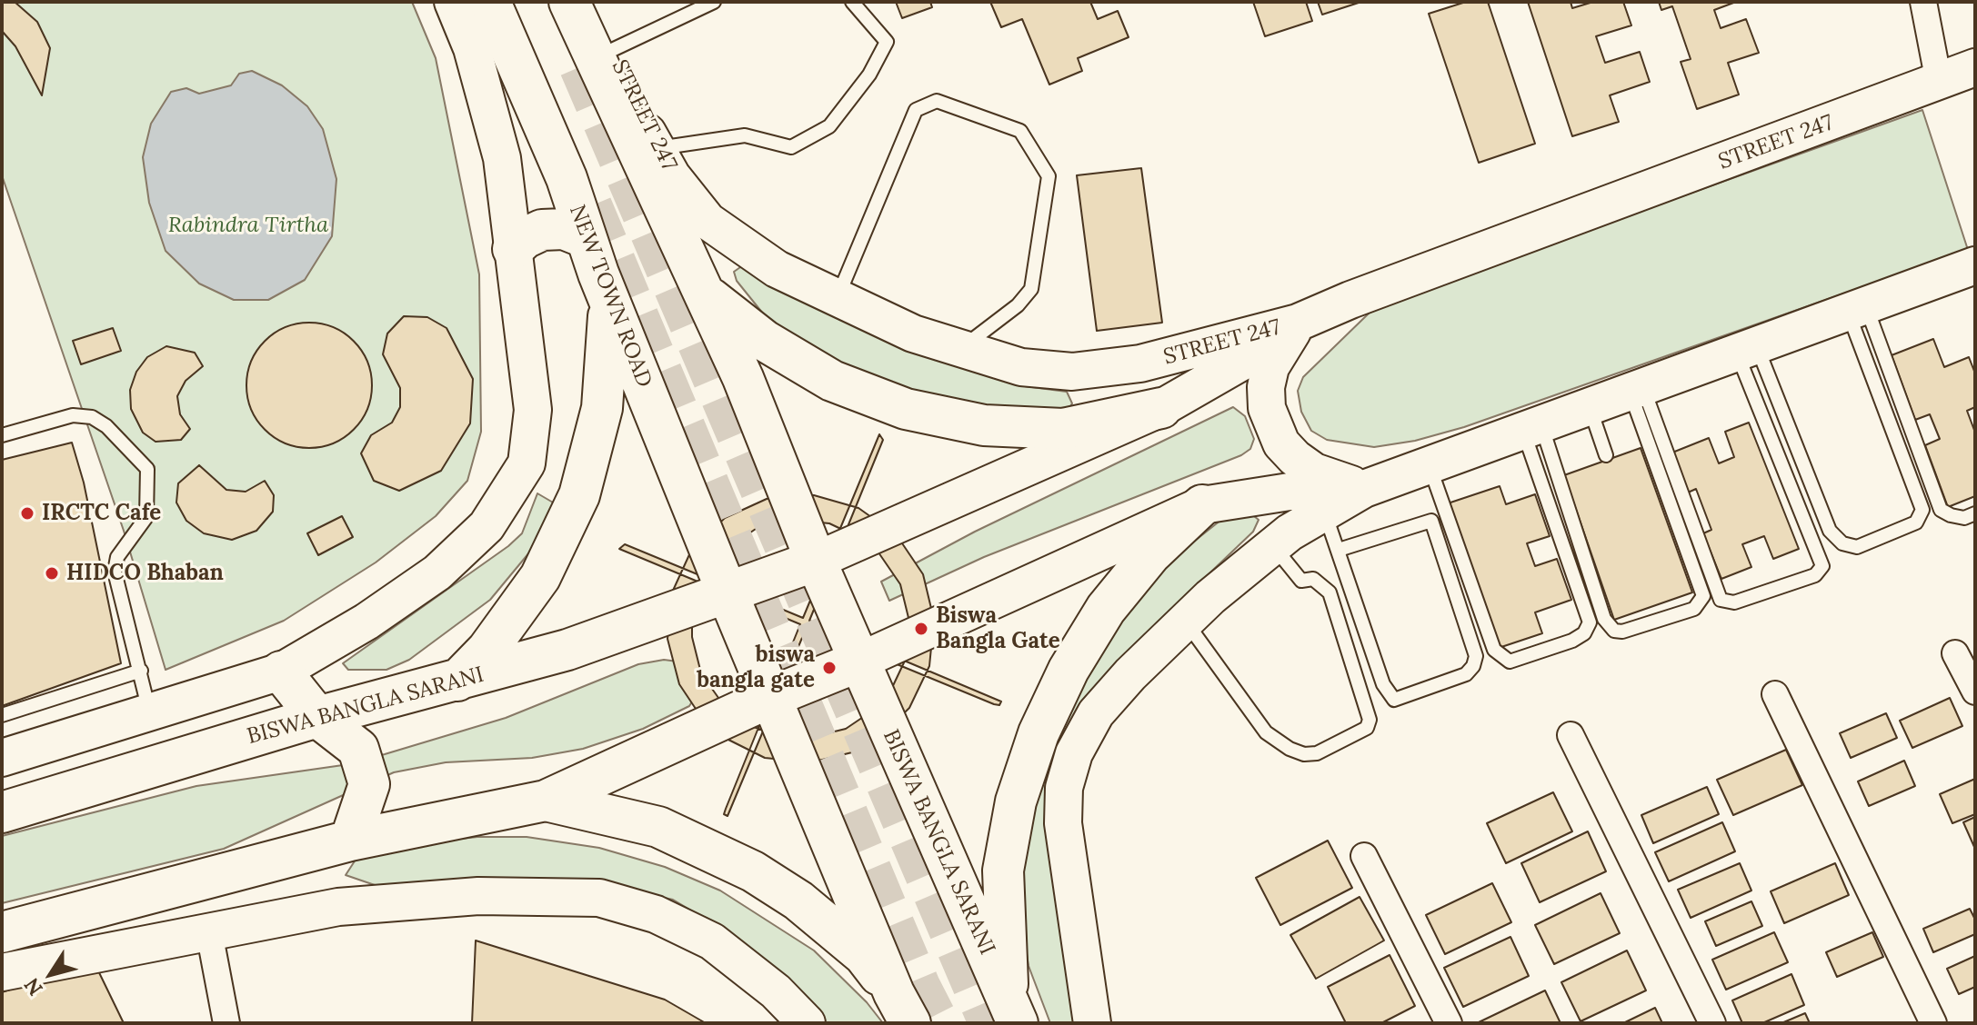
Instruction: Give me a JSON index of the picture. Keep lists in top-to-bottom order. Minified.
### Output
{"streets":{"main road":["NEW TOWN ROAD","BISWA BANGLA SARANI"],"street":["STREET 247"]},"crossings":[["NEW TOWN ROAD","BISWA BANGLA SARANI"]],"parks":["Rabindra Tirtha"],"places":["IRCTC Cafe","HIDCO Bhaban","Biswa Bangla Gate","biswa bangla gate"],"north":"bottom left"}
